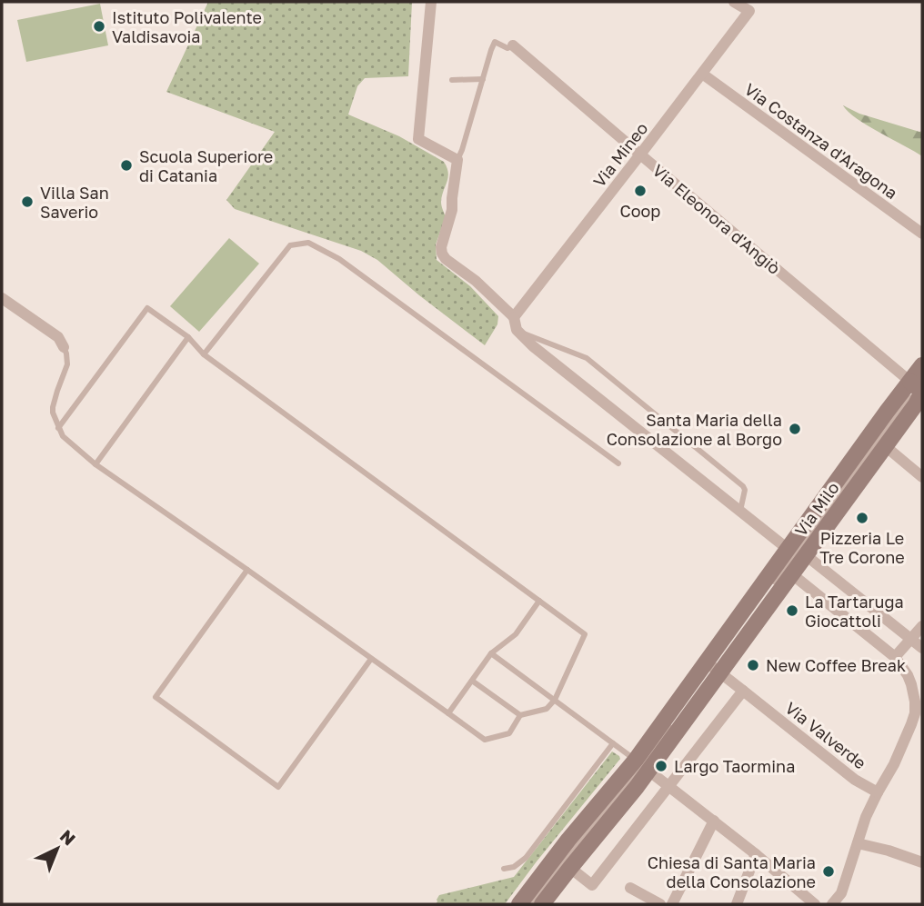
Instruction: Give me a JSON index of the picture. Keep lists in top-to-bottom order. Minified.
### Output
{"streets":{"main road":["Via Milo"],"street":["Via Costanza d'Aragona","Via Mineo","Via Eleonora d'Angiò","Via Valverde"]},"crossings":[["Via Costanza d'Aragona","Via Mineo"],["Via Mineo","Via Eleonora d'Angiò"],["Via Eleonora d'Angiò","Via Milo"],["Via Milo","Via Valverde"]],"places":["Istituto Polivalente Valdisavoia","Scuola Superiore di Catania","Coop","Villa San Saverio","Santa Maria della Consolazione al Borgo","Pizzeria Le Tre Corone","La Tartaruga Giocattoli","New Coffee Break","Largo Taormina","Chiesa di Santa Maria della Consolazione"],"north":"top right"}
